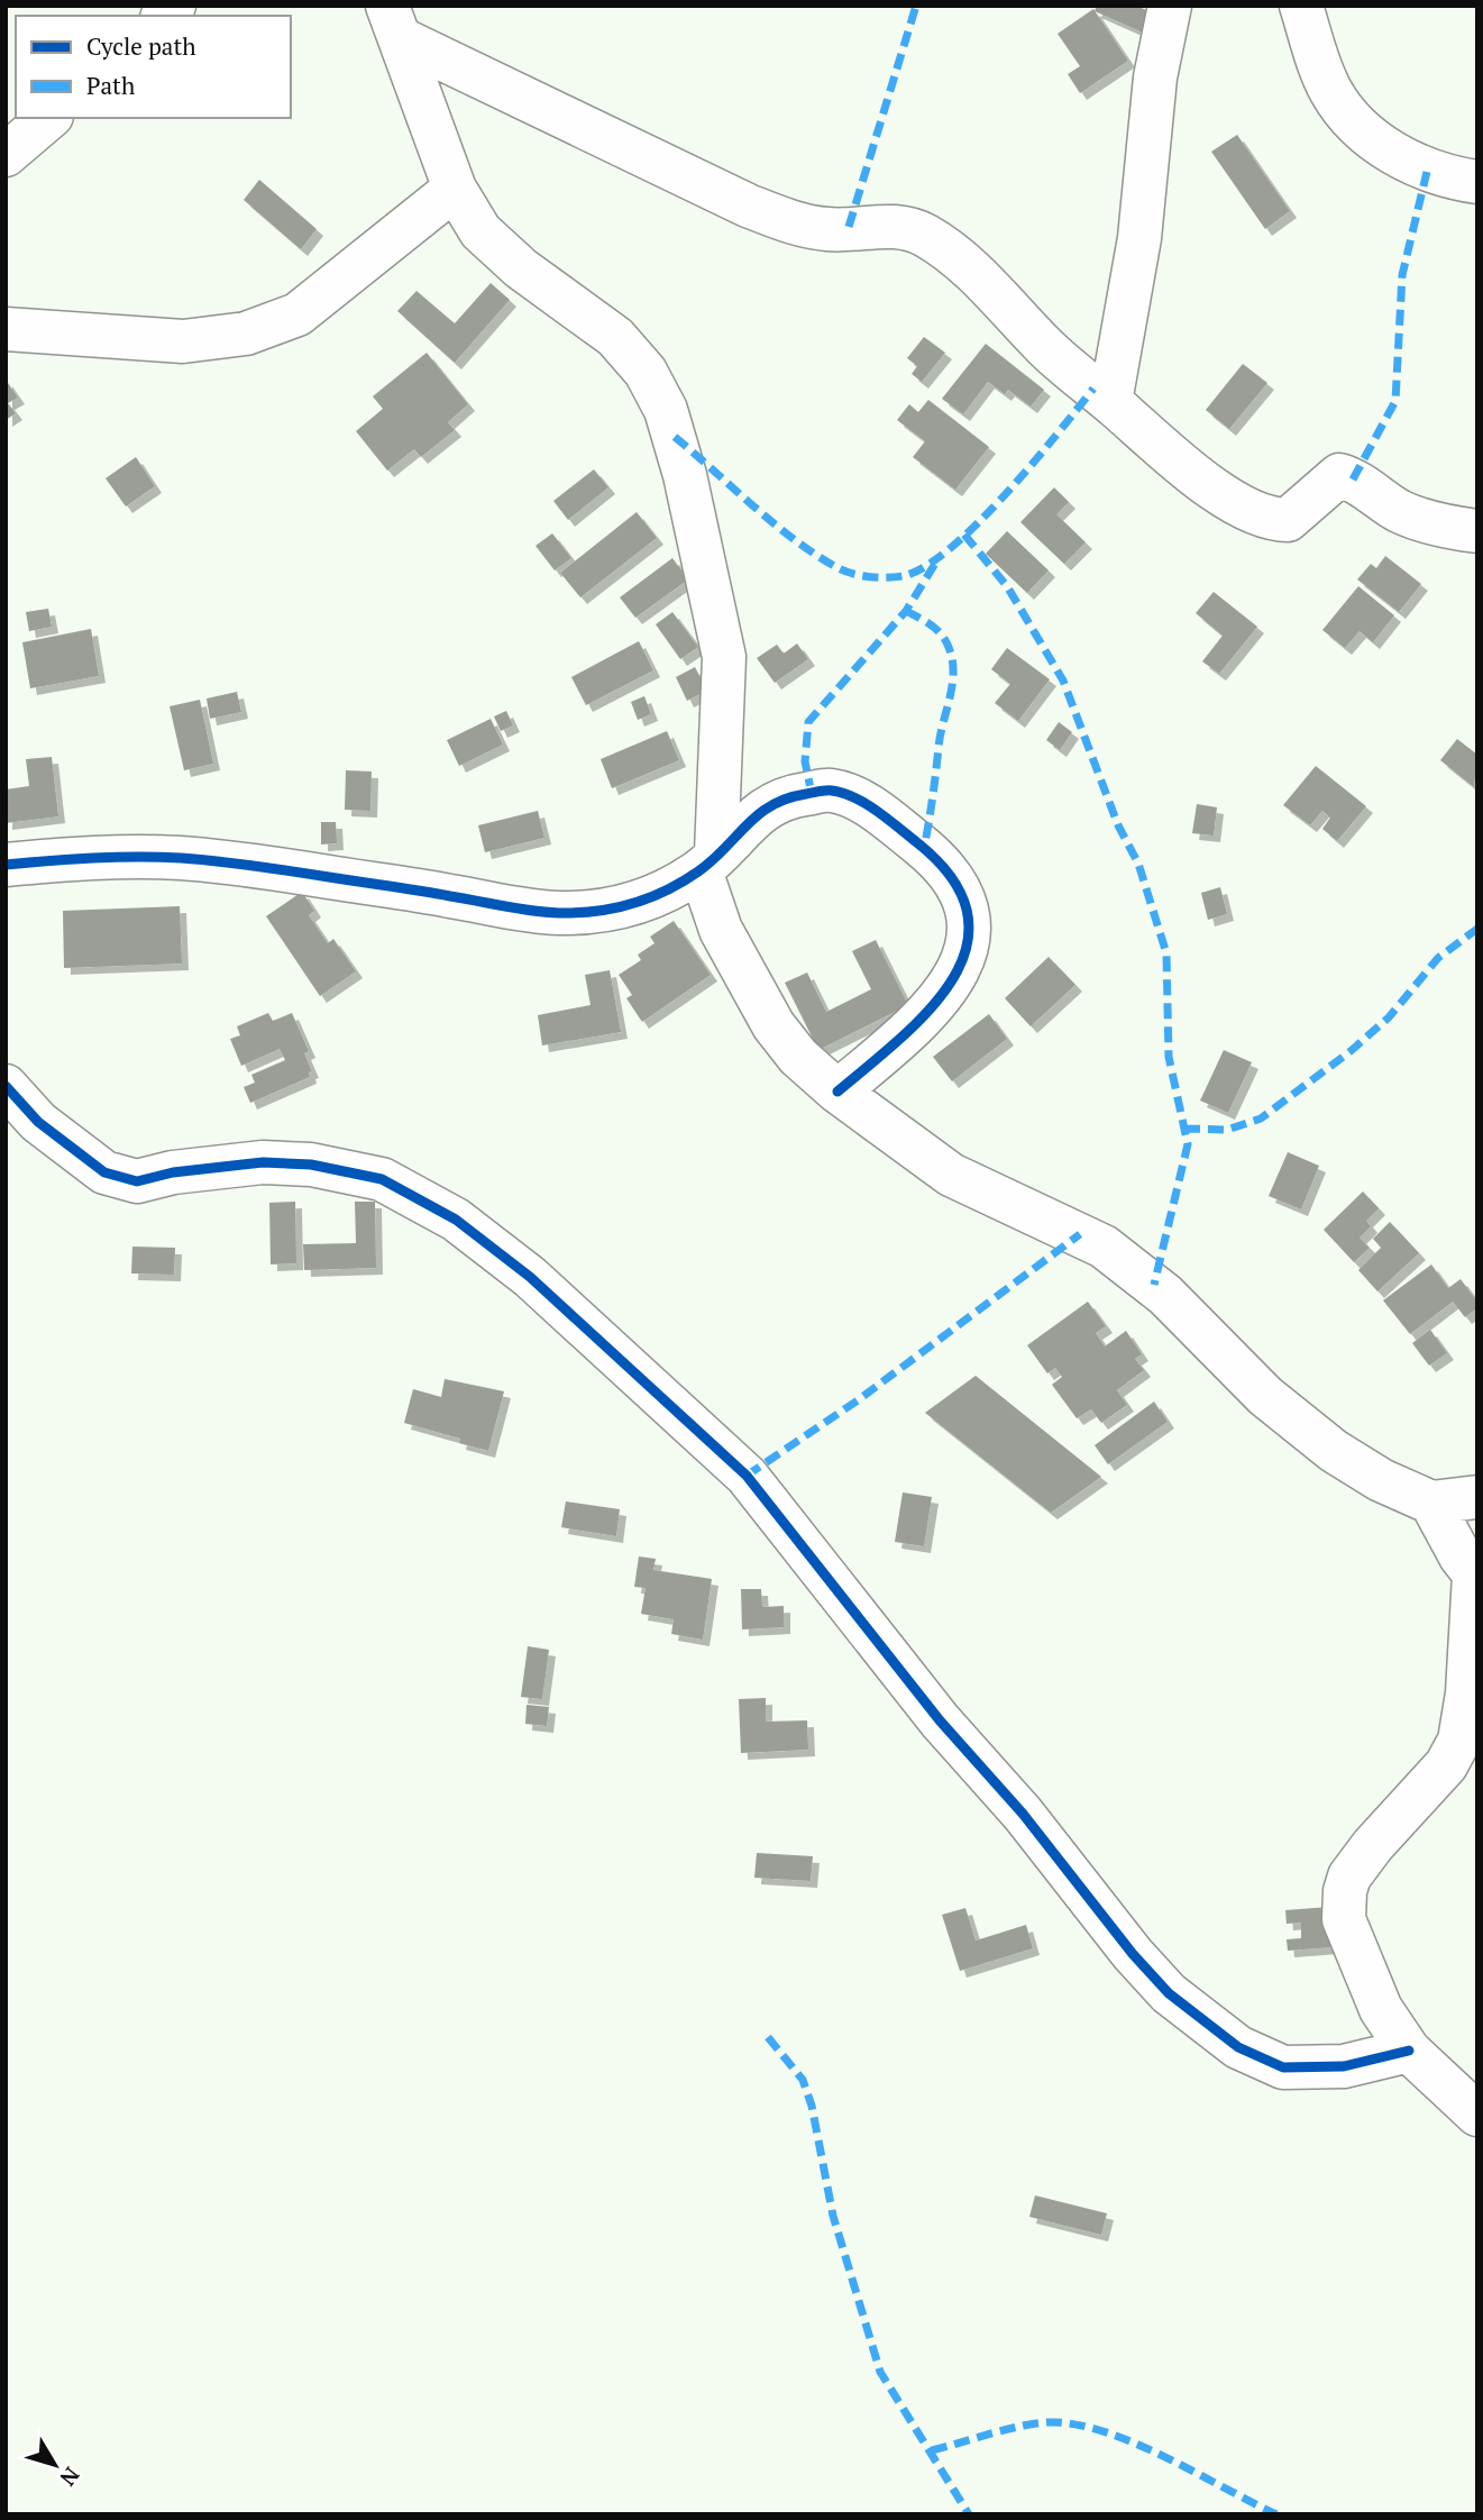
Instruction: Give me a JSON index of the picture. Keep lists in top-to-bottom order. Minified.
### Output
{"legend":["Cycle path","Path"],"north":"bottom right"}
